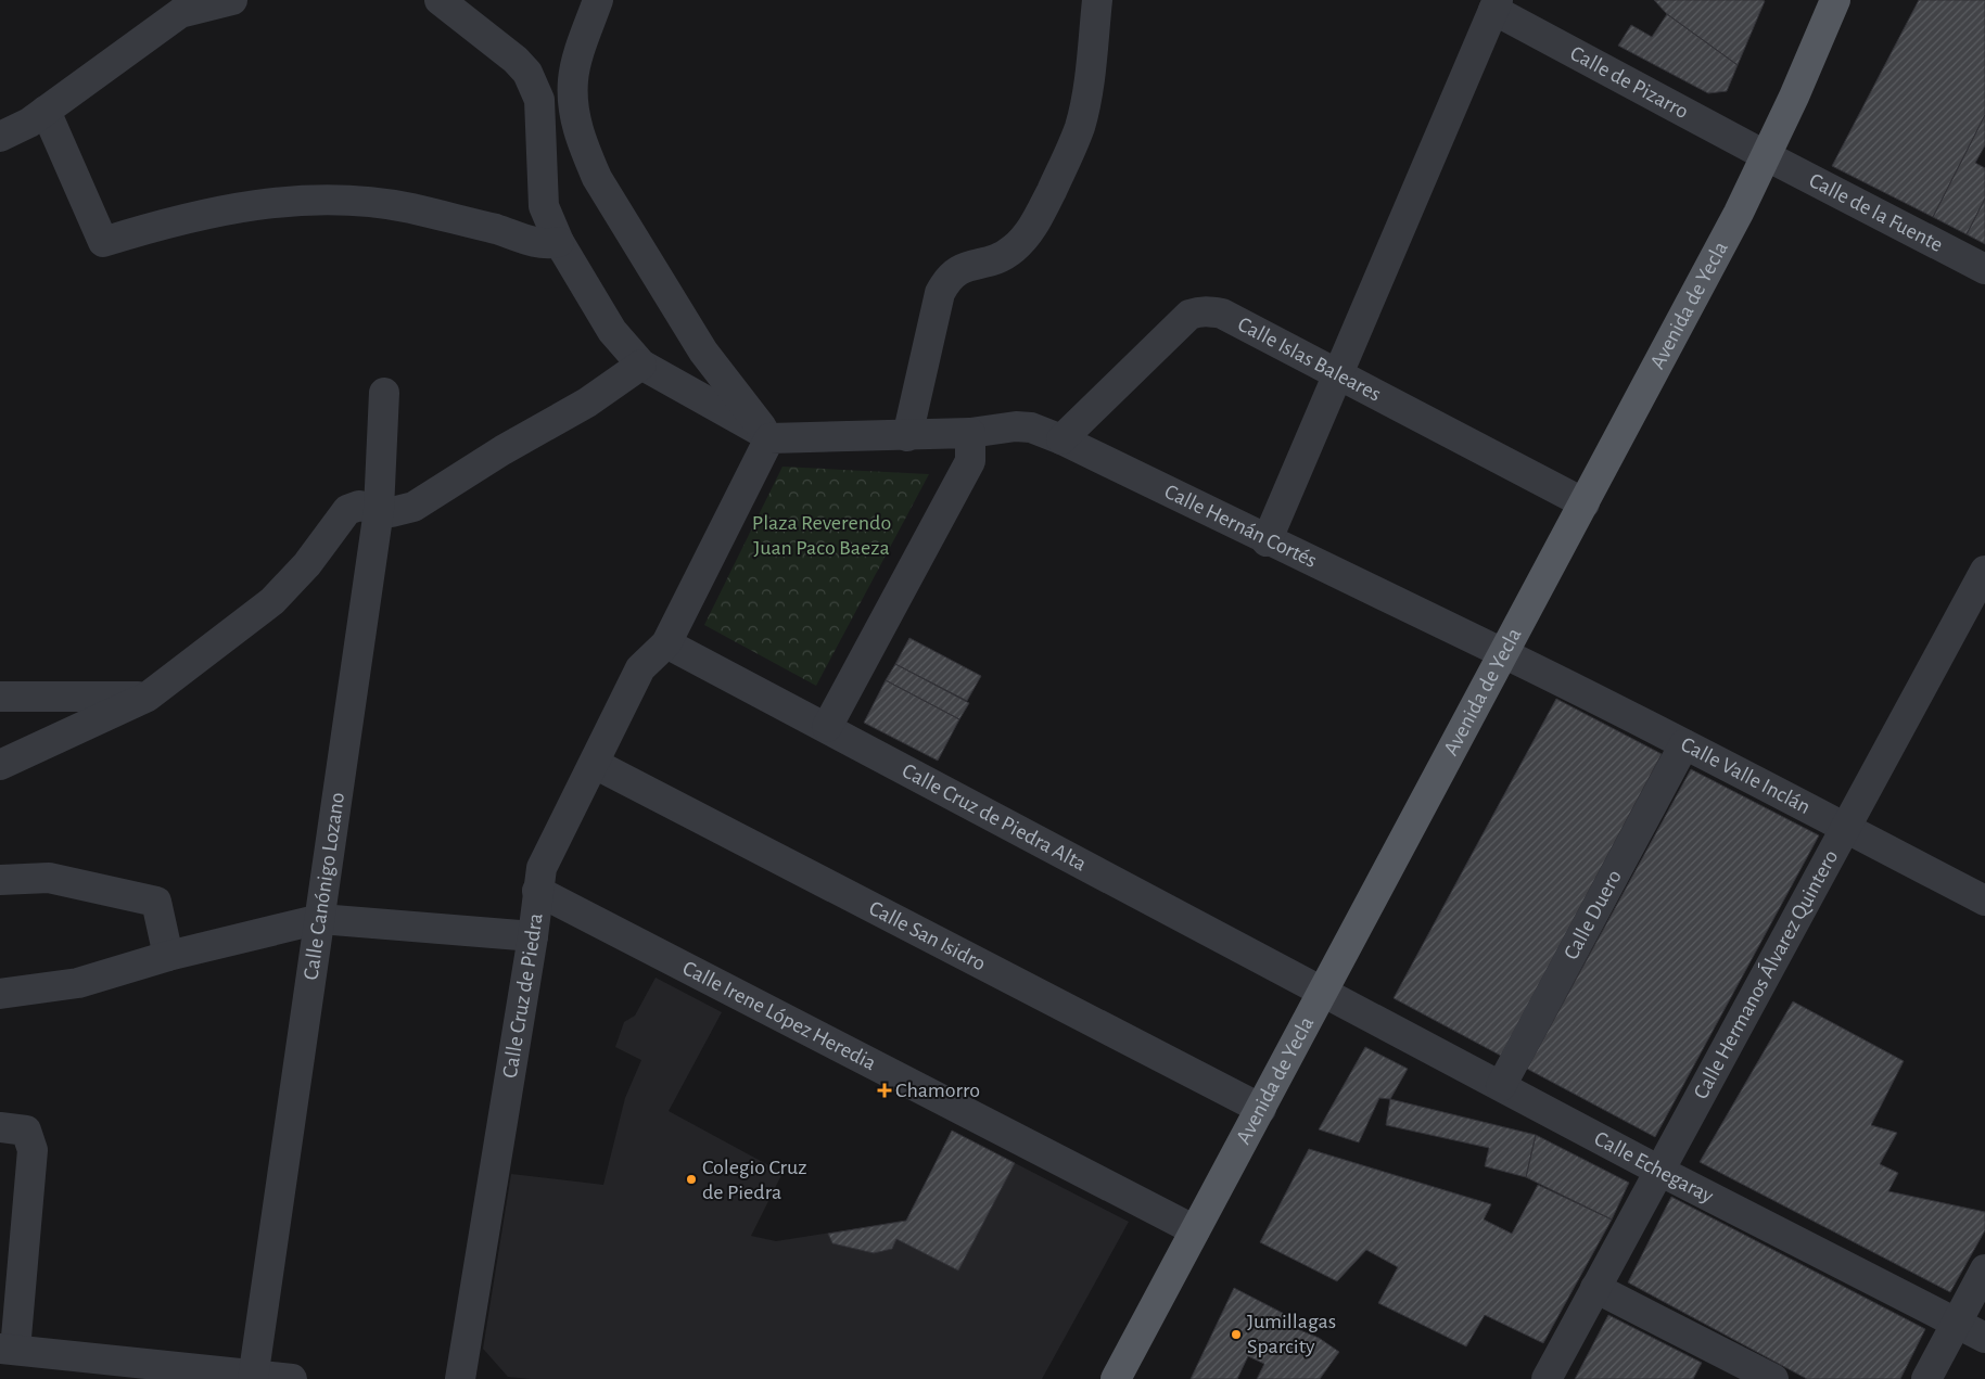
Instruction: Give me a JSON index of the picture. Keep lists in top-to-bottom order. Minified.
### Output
{"streets":{"main road":["Avenida de Yecla"],"street":["Calle de Pizarro","Calle de la Fuente","Calle Islas Baleares","Calle Hernán Cortés","Calle Valle Inclán","Calle Cruz de Piedra Alta","Calle Canónigo Lozano","Calle Duero","Calle San Isidro","Calle Hermanos Álvarez Quintero","Calle Cruz de Piedra","Calle Irene López Heredia","Calle Echegaray"]},"crossings":[["Calle de Pizarro","Calle de la Fuente"],["Calle de Pizarro","Avenida de Yecla"],["Calle de la Fuente","Avenida de Yecla"],["Avenida de Yecla","Calle Islas Baleares"],["Avenida de Yecla","Calle Hernán Cortés"],["Avenida de Yecla","Calle Valle Inclán"],["Avenida de Yecla","Calle Cruz de Piedra Alta"],["Avenida de Yecla","Calle San Isidro"],["Avenida de Yecla","Calle Irene López Heredia"],["Avenida de Yecla","Calle Echegaray"],["Calle Islas Baleares","Calle Hernán Cortés"],["Calle Hernán Cortés","Calle Valle Inclán"],["Calle Valle Inclán","Calle Duero"],["Calle Valle Inclán","Calle Hermanos Álvarez Quintero"],["Calle Cruz de Piedra Alta","Calle Cruz de Piedra"],["Calle Cruz de Piedra Alta","Calle Echegaray"],["Calle Duero","Calle Echegaray"],["Calle San Isidro","Calle Cruz de Piedra"],["Calle Hermanos Álvarez Quintero","Calle Echegaray"],["Calle Cruz de Piedra","Calle Irene López Heredia"]],"parks":["Plaza Reverendo Juan Paco Baeza"],"places":{"health":["Chamorro"],"other":["Colegio Cruz de Piedra","Jumillagas Sparcity"]}}
